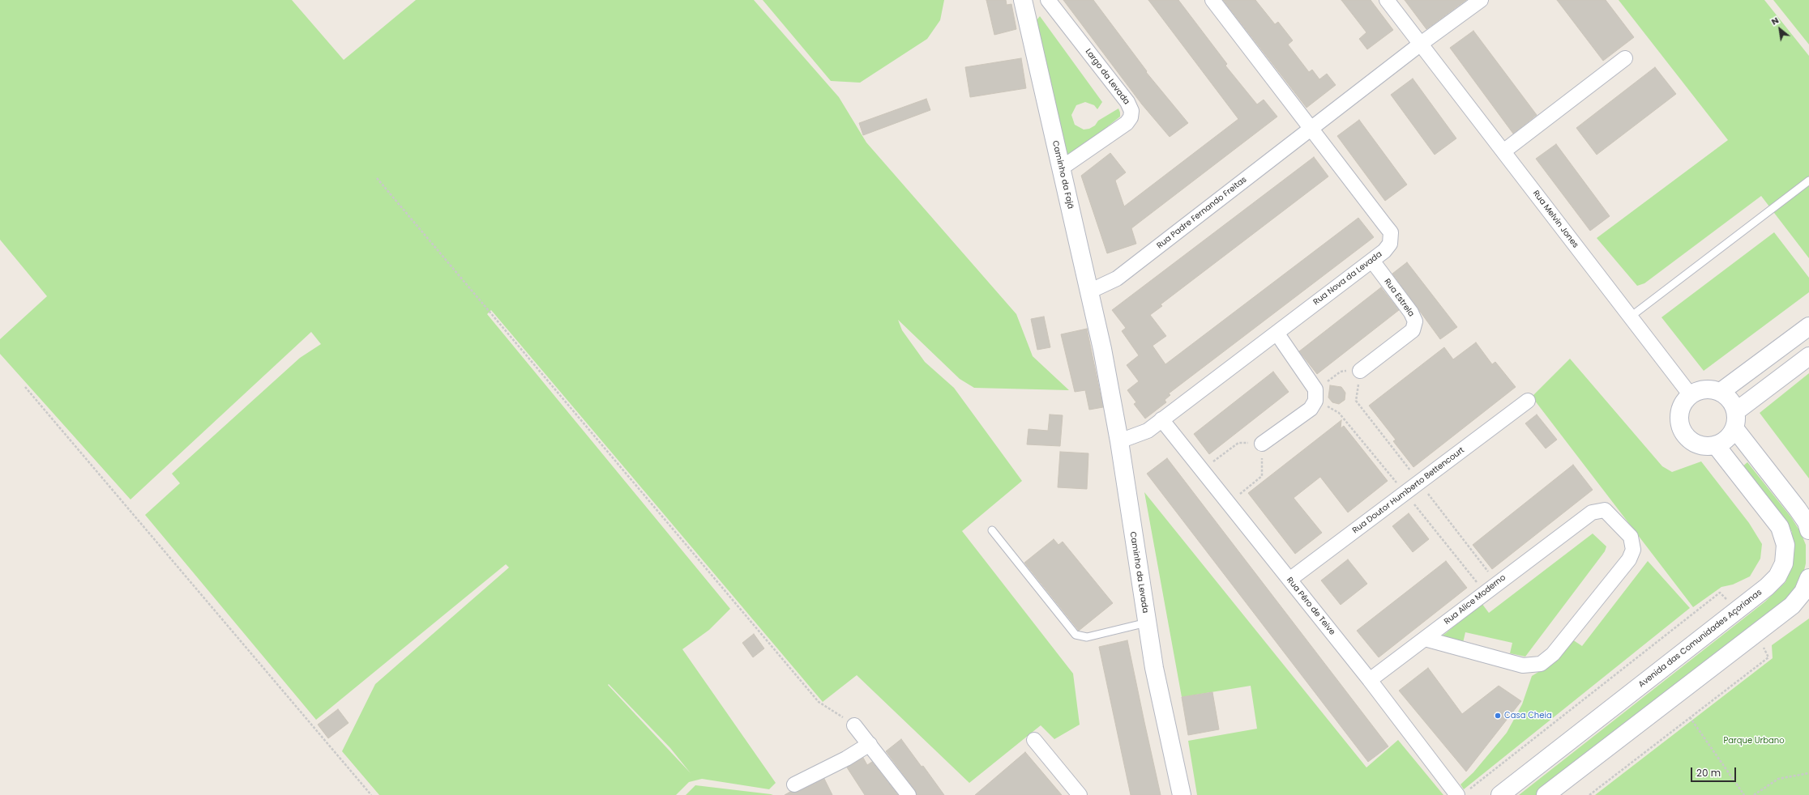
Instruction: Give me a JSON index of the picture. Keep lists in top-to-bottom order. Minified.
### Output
{"streets":{"street":["Largo da Levada","Caminho da Fajã","Rua Padre Fernando Freitas","Rua Melvin Jones","Rua Nova da Levada","Rua Estrela","Rua Doutor Humberto Bettencourt","Caminho da Levada","Rua Alice Moderno","Rua Pêro de Teive","Avenida das Comunidades Açorianas"]},"crossings":[["Largo da Levada","Caminho da Fajã"],["Caminho da Fajã","Rua Padre Fernando Freitas"],["Caminho da Fajã","Caminho da Levada"],["Rua Padre Fernando Freitas","Rua Melvin Jones"],["Rua Padre Fernando Freitas","Rua Nova da Levada"],["Rua Melvin Jones","Avenida das Comunidades Açorianas"],["Rua Nova da Levada","Rua Estrela"],["Rua Nova da Levada","Caminho da Levada"],["Rua Nova da Levada","Rua Pêro de Teive"],["Rua Doutor Humberto Bettencourt","Rua Pêro de Teive"],["Rua Alice Moderno","Rua Pêro de Teive"]],"parks":["Parque Urbano"],"places":["Casa Cheia"],"scale_bar":"20 m","north":"top left"}
